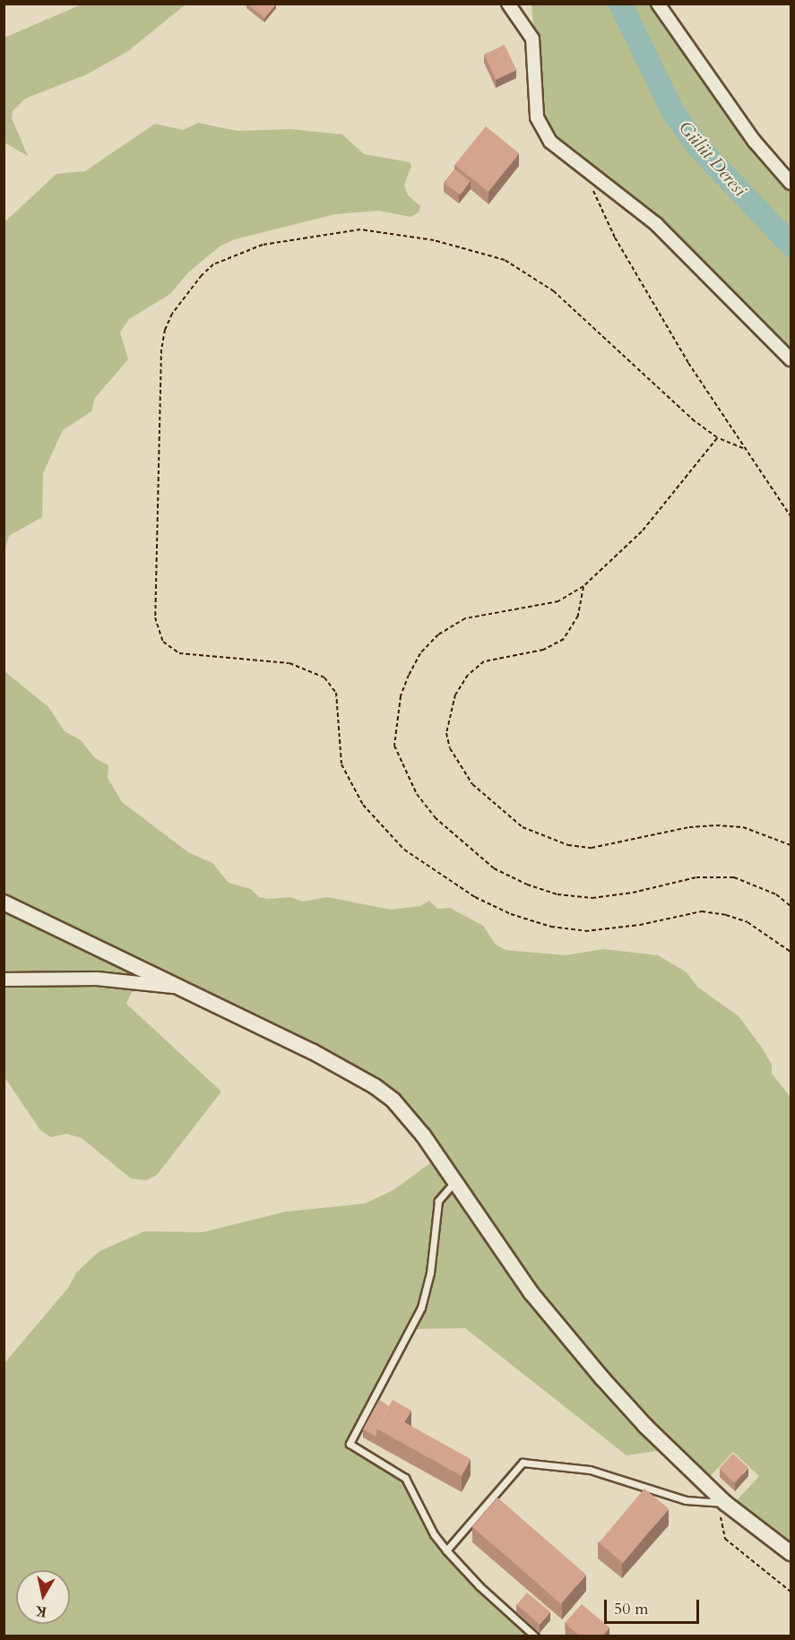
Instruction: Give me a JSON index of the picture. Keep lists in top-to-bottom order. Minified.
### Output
{"water":["Gülüt Deresi"],"scale_bar":"50 m","north":"bottom"}
